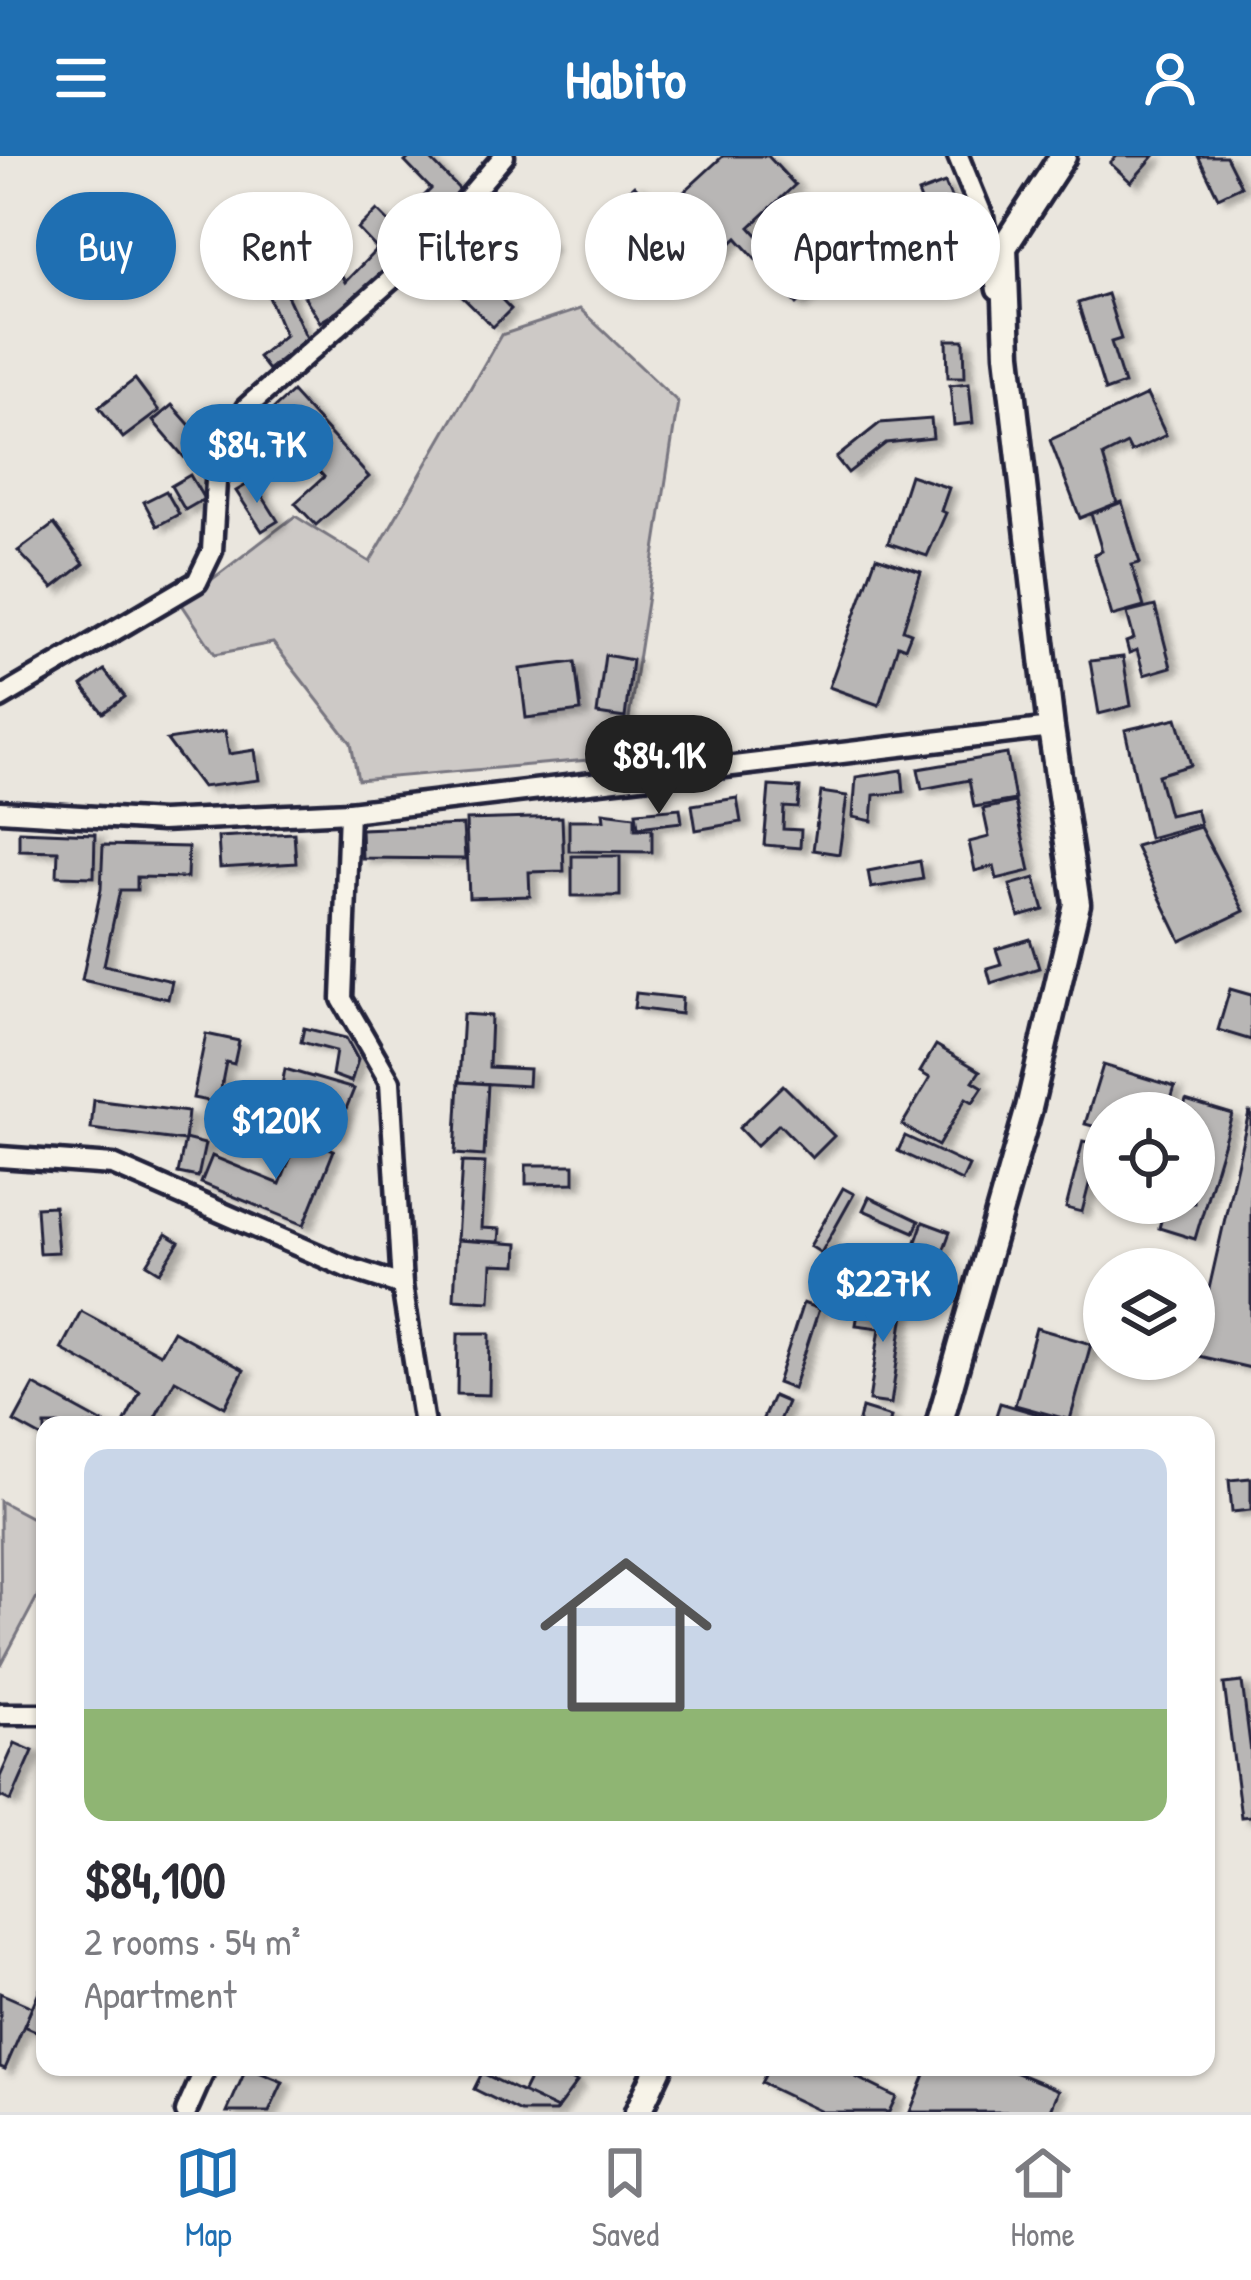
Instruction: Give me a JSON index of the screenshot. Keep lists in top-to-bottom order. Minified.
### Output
{"page":{"header":"Habito","chip":["Buy","Rent","Filters","New","Apartment"],"price":["$84.7K","$84.1K","$120K","$227K"],"list":[{"name":"$84,100","note":"2 rooms · 54 m² · Apartment"}],"tabs":["Map","Saved","Home"]}}
